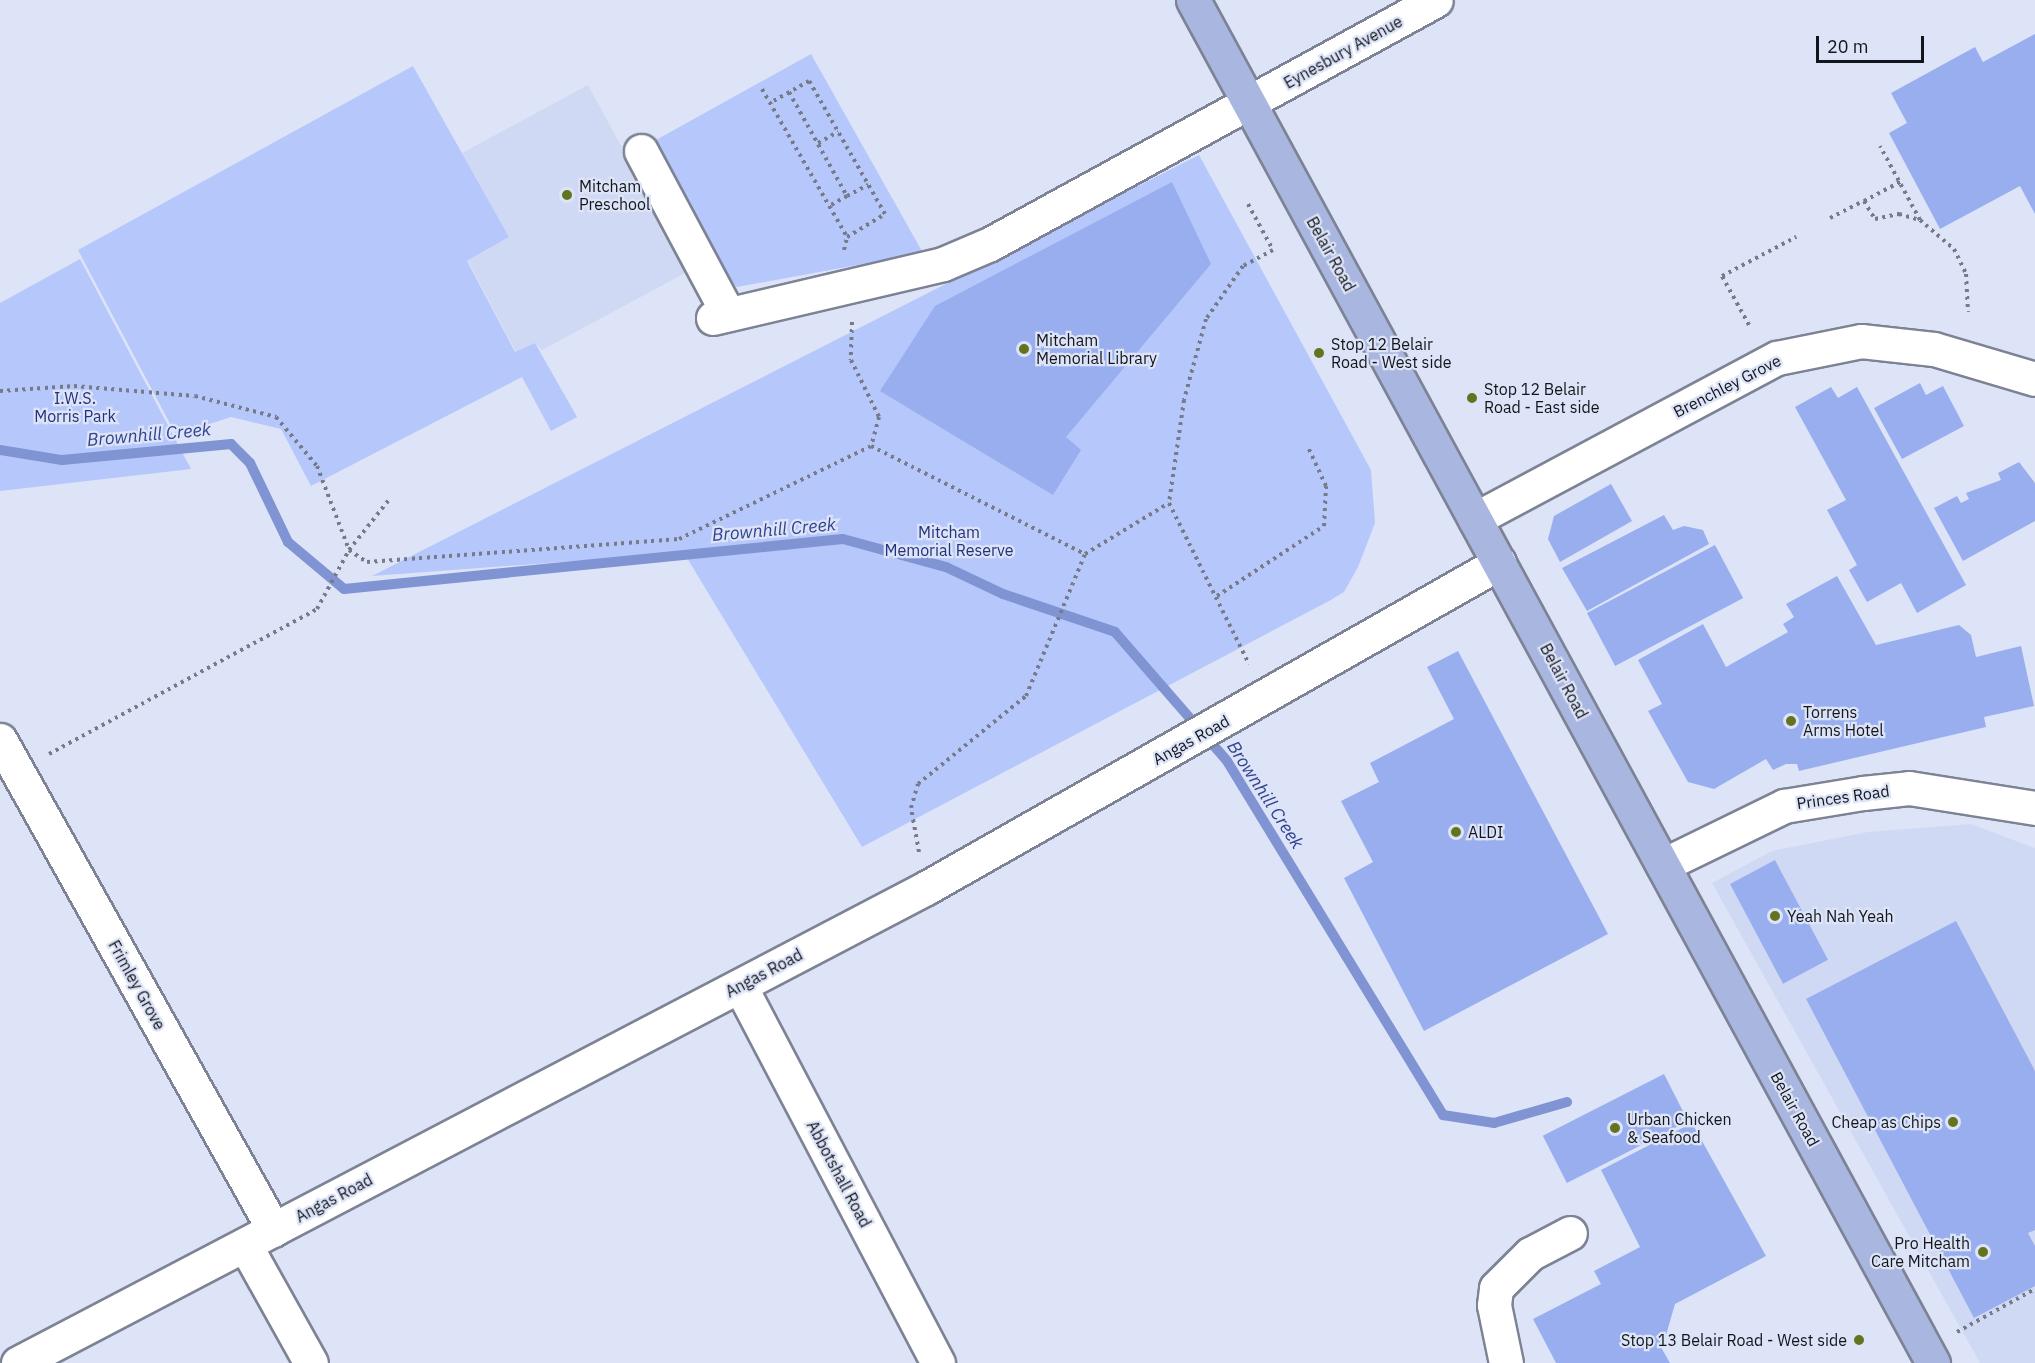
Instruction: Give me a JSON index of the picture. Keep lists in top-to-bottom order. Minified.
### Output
{"streets":{"main road":["Belair Road"],"street":["Eynesbury Avenue","Brenchley Grove","Angas Road","Princes Road","Frimley Grove","Abbotshall Road"]},"crossings":[["Eynesbury Avenue","Belair Road"],["Belair Road","Brenchley Grove"],["Belair Road","Angas Road"],["Belair Road","Princes Road"],["Angas Road","Frimley Grove"],["Angas Road","Abbotshall Road"]],"water":["Brownhill Creek"],"parks":["I.W.S. Morris Park","Mitcham Memorial Reserve"],"places":["Mitcham Preschool","Mitcham Memorial Library","Stop 12 Belair Road - West side","Stop 12 Belair Road - East side","Torrens Arms Hotel","ALDI","Yeah Nah Yeah","Cheap as Chips","Urban Chicken & Seafood","Pro Health Care Mitcham","Stop 13 Belair Road - West side"],"scale_bar":"20 m"}
